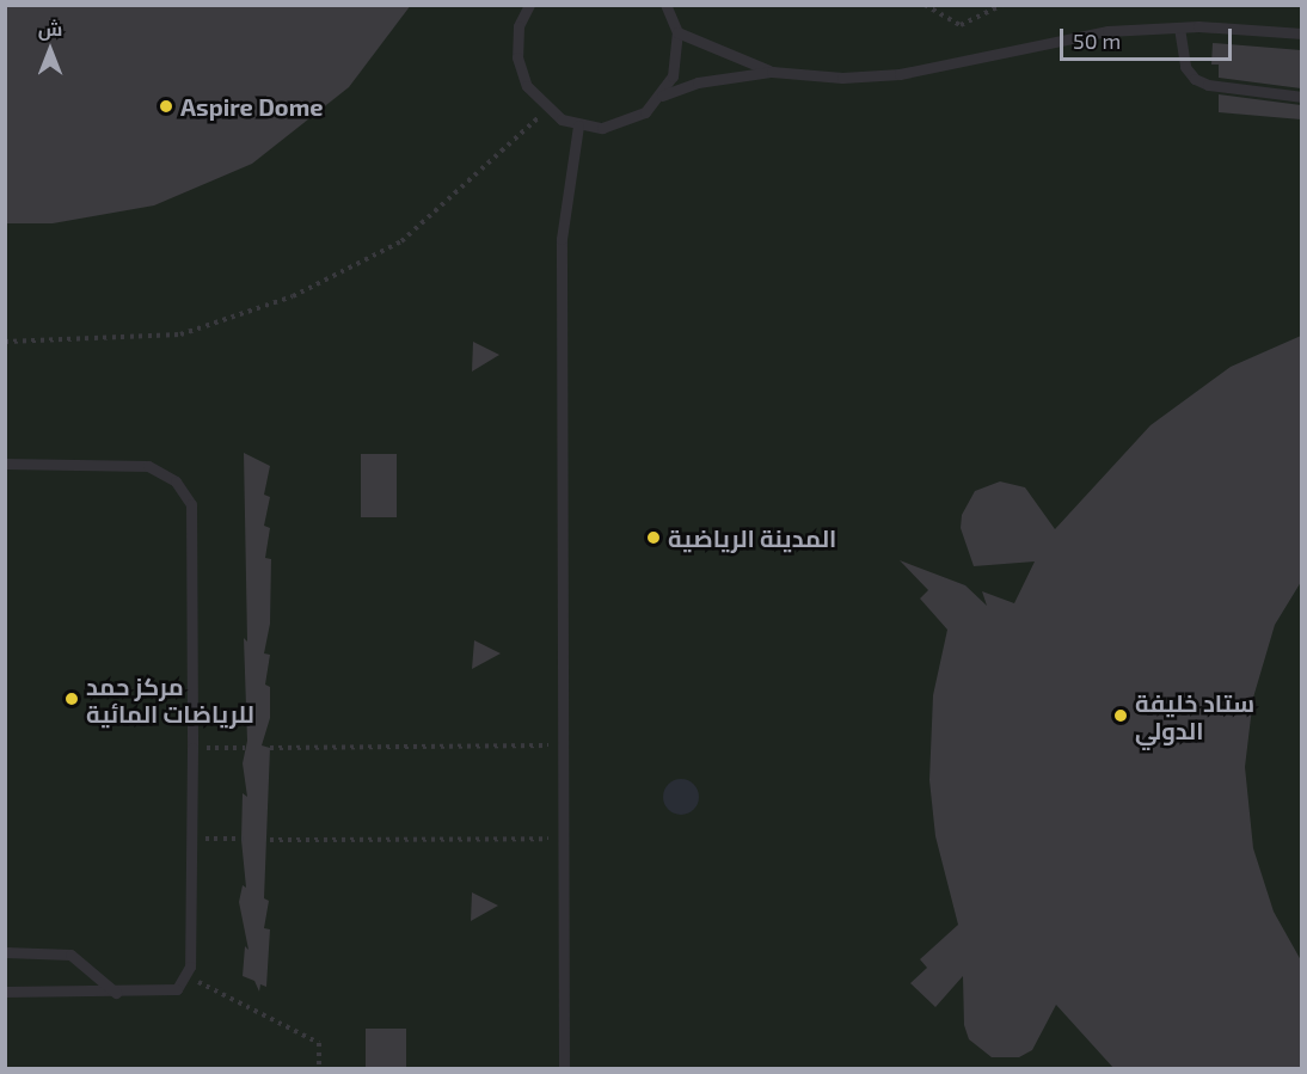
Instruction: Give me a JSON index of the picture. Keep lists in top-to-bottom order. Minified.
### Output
{"places":["Aspire Dome","المدينة الرياضية","مركز حمد للرياضات المائية","ستاد خليفة الدولي"],"scale_bar":"50 m","north":"top"}
